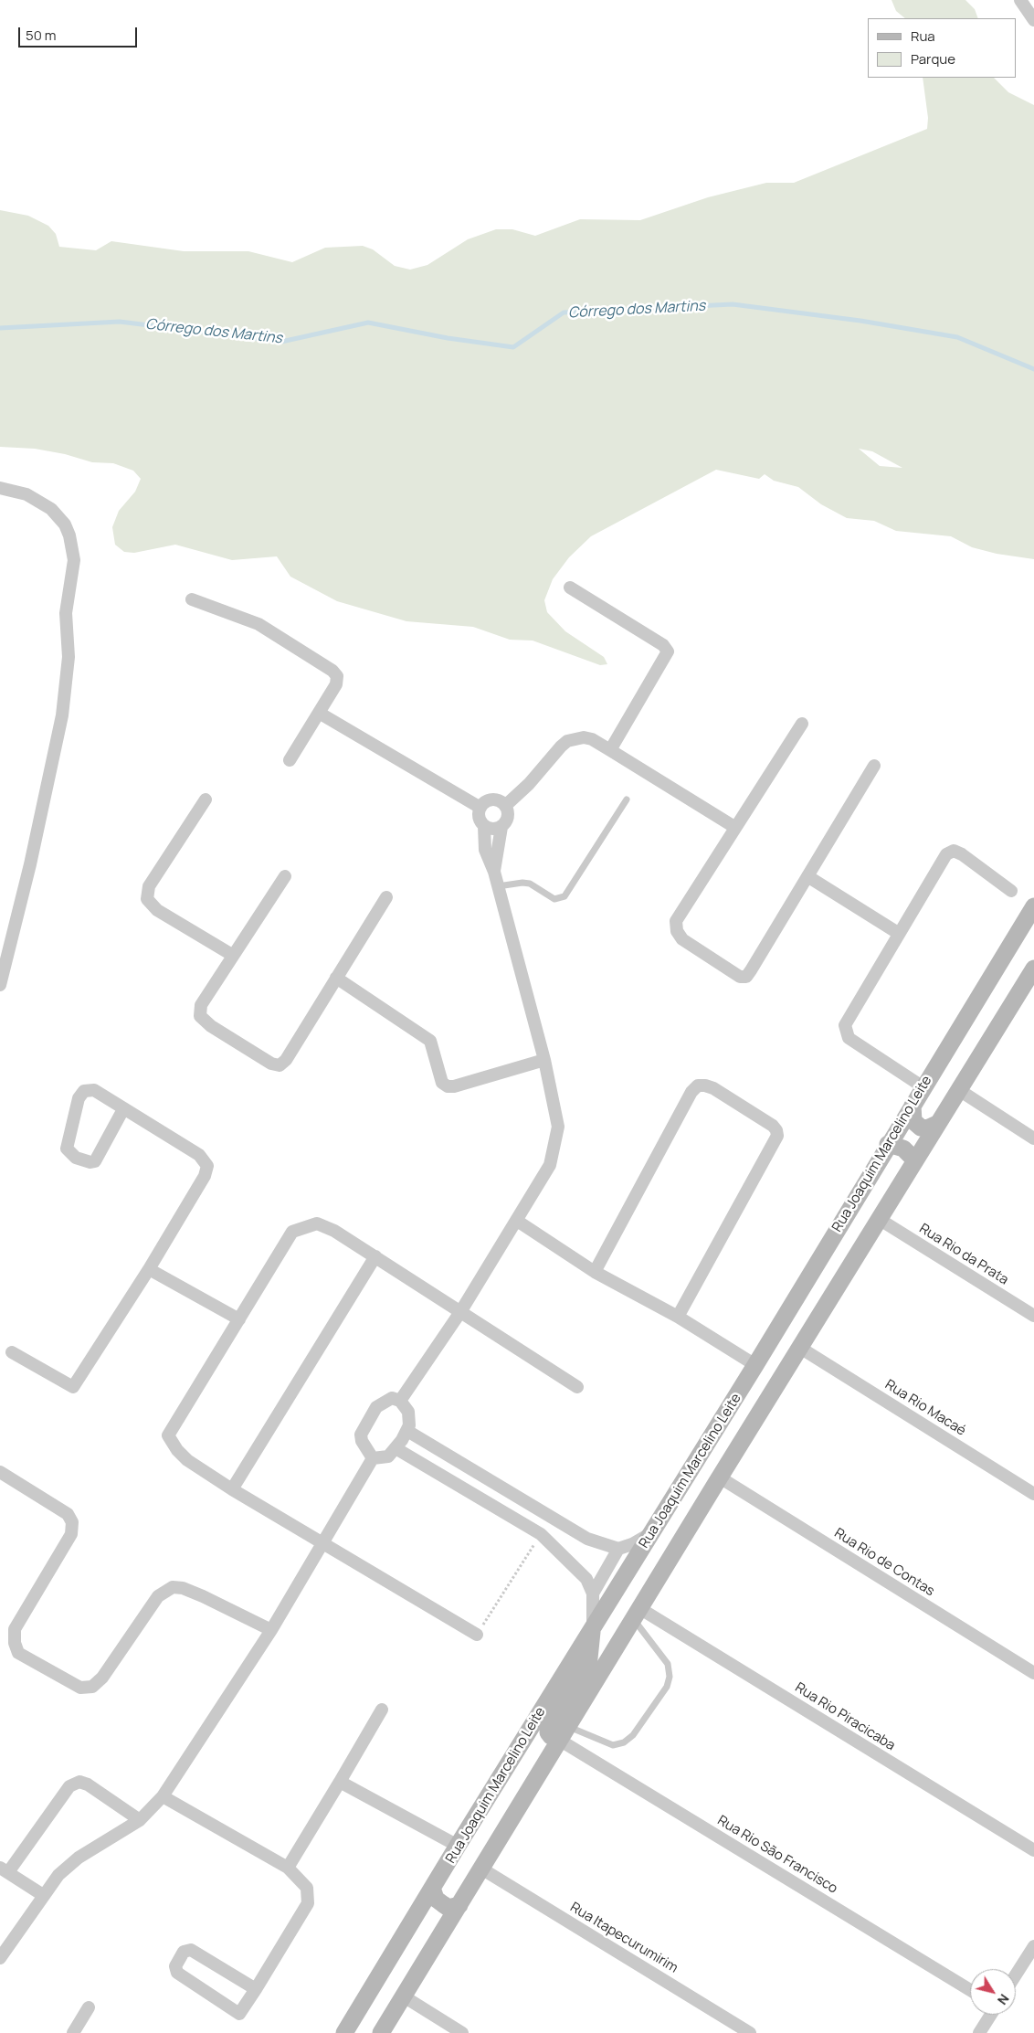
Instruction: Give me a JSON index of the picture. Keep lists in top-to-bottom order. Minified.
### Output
{"streets":{"main road":["Rua Joaquim Marcelino Leite"],"street":["Rua Rio da Prata","Rua Rio Macaé","Rua Rio de Contas","Rua Rio Piracicaba","Rua Rio São Francisco","Rua Itapecurumirim"]},"crossings":[["Rua Joaquim Marcelino Leite","Rua Rio da Prata"],["Rua Joaquim Marcelino Leite","Rua Rio Macaé"],["Rua Joaquim Marcelino Leite","Rua Rio de Contas"],["Rua Joaquim Marcelino Leite","Rua Rio Piracicaba"],["Rua Joaquim Marcelino Leite","Rua Rio São Francisco"],["Rua Joaquim Marcelino Leite","Rua Itapecurumirim"]],"water":["Córrego dos Martins"],"legend":["Rua","Parque"],"scale_bar":"50 m","north":"bottom right"}
